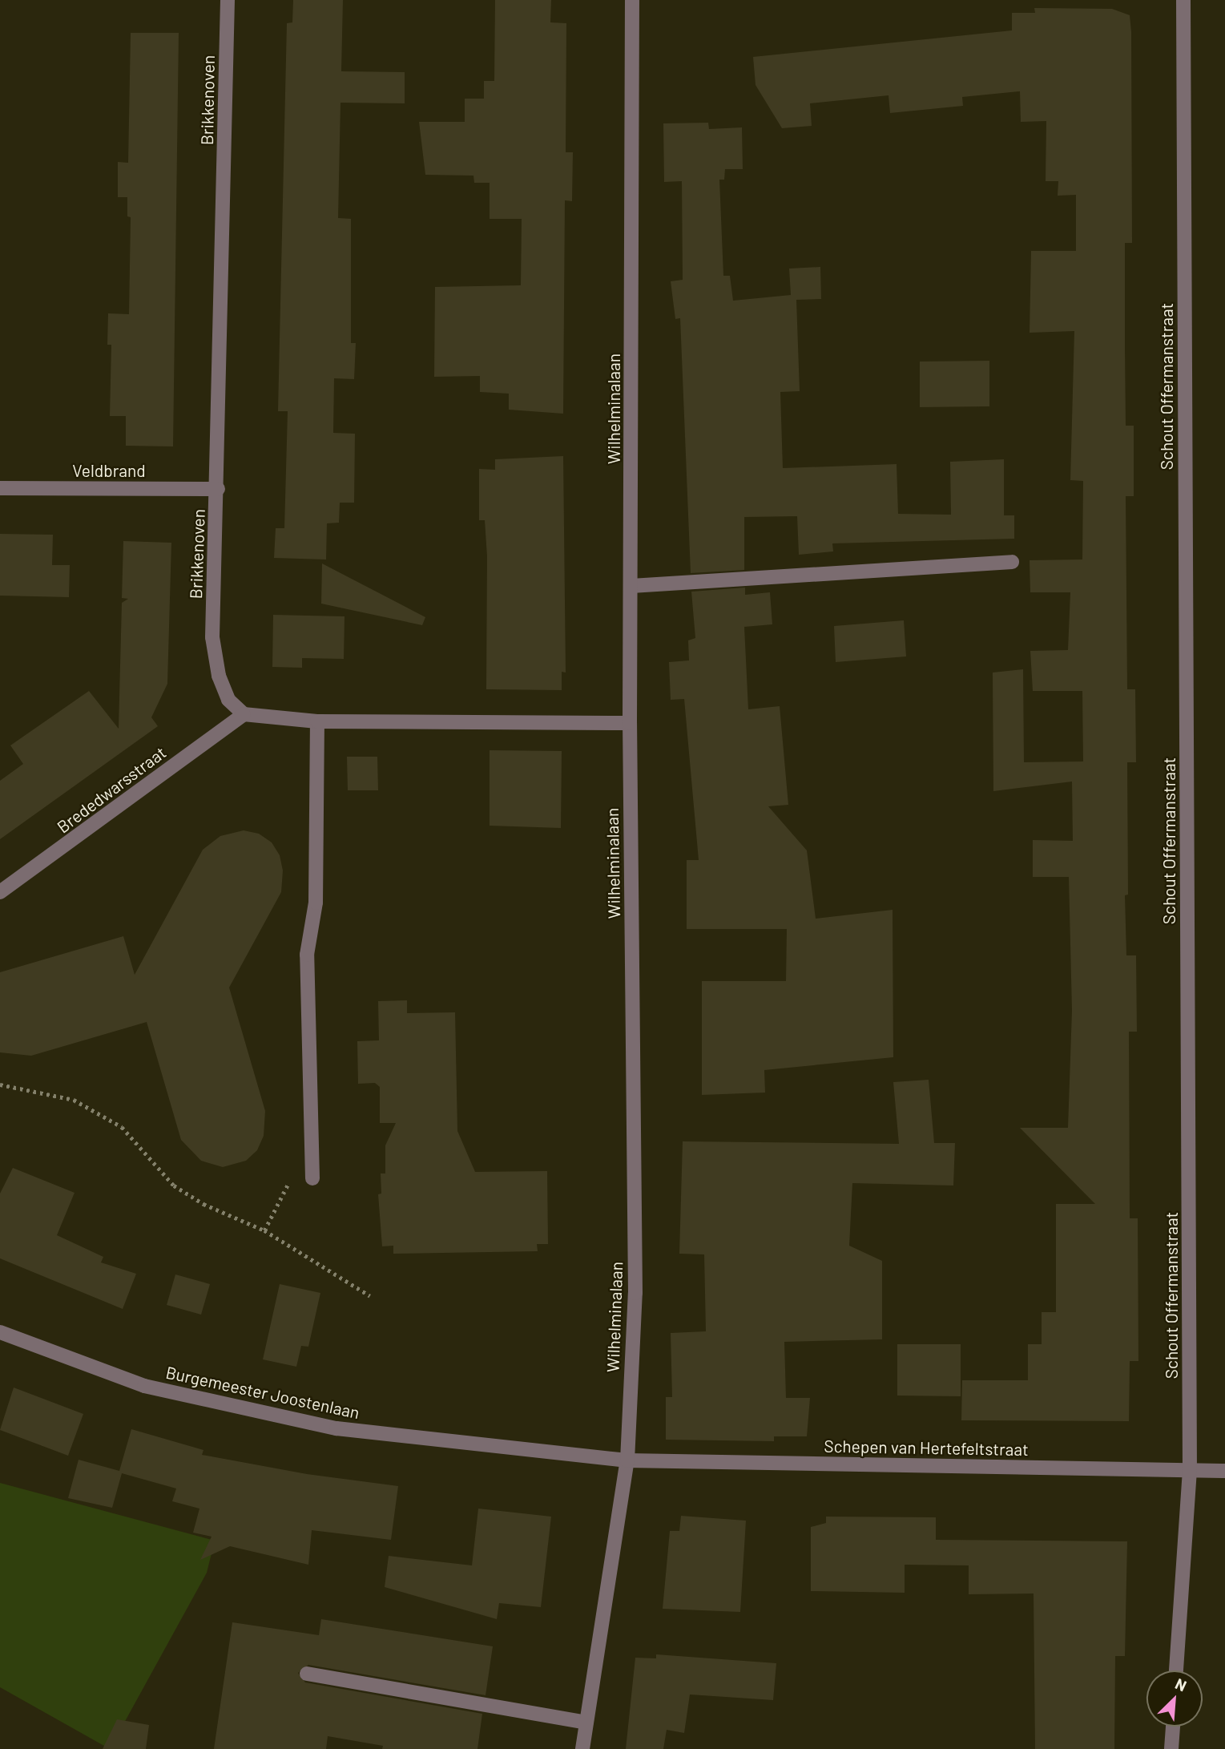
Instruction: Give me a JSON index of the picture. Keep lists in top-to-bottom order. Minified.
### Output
{"streets":{"street":["Brikkenoven","Schout Offermanstraat","Wilhelminalaan","Veldbrand","Brededwarsstraat","Burgemeester Joostenlaan","Schepen van Hertefeltstraat"]},"crossings":[["Brikkenoven","Veldbrand"],["Brikkenoven","Brededwarsstraat"],["Schout Offermanstraat","Schepen van Hertefeltstraat"],["Wilhelminalaan","Burgemeester Joostenlaan"],["Wilhelminalaan","Schepen van Hertefeltstraat"],["Burgemeester Joostenlaan","Schepen van Hertefeltstraat"]],"north":"top right"}
